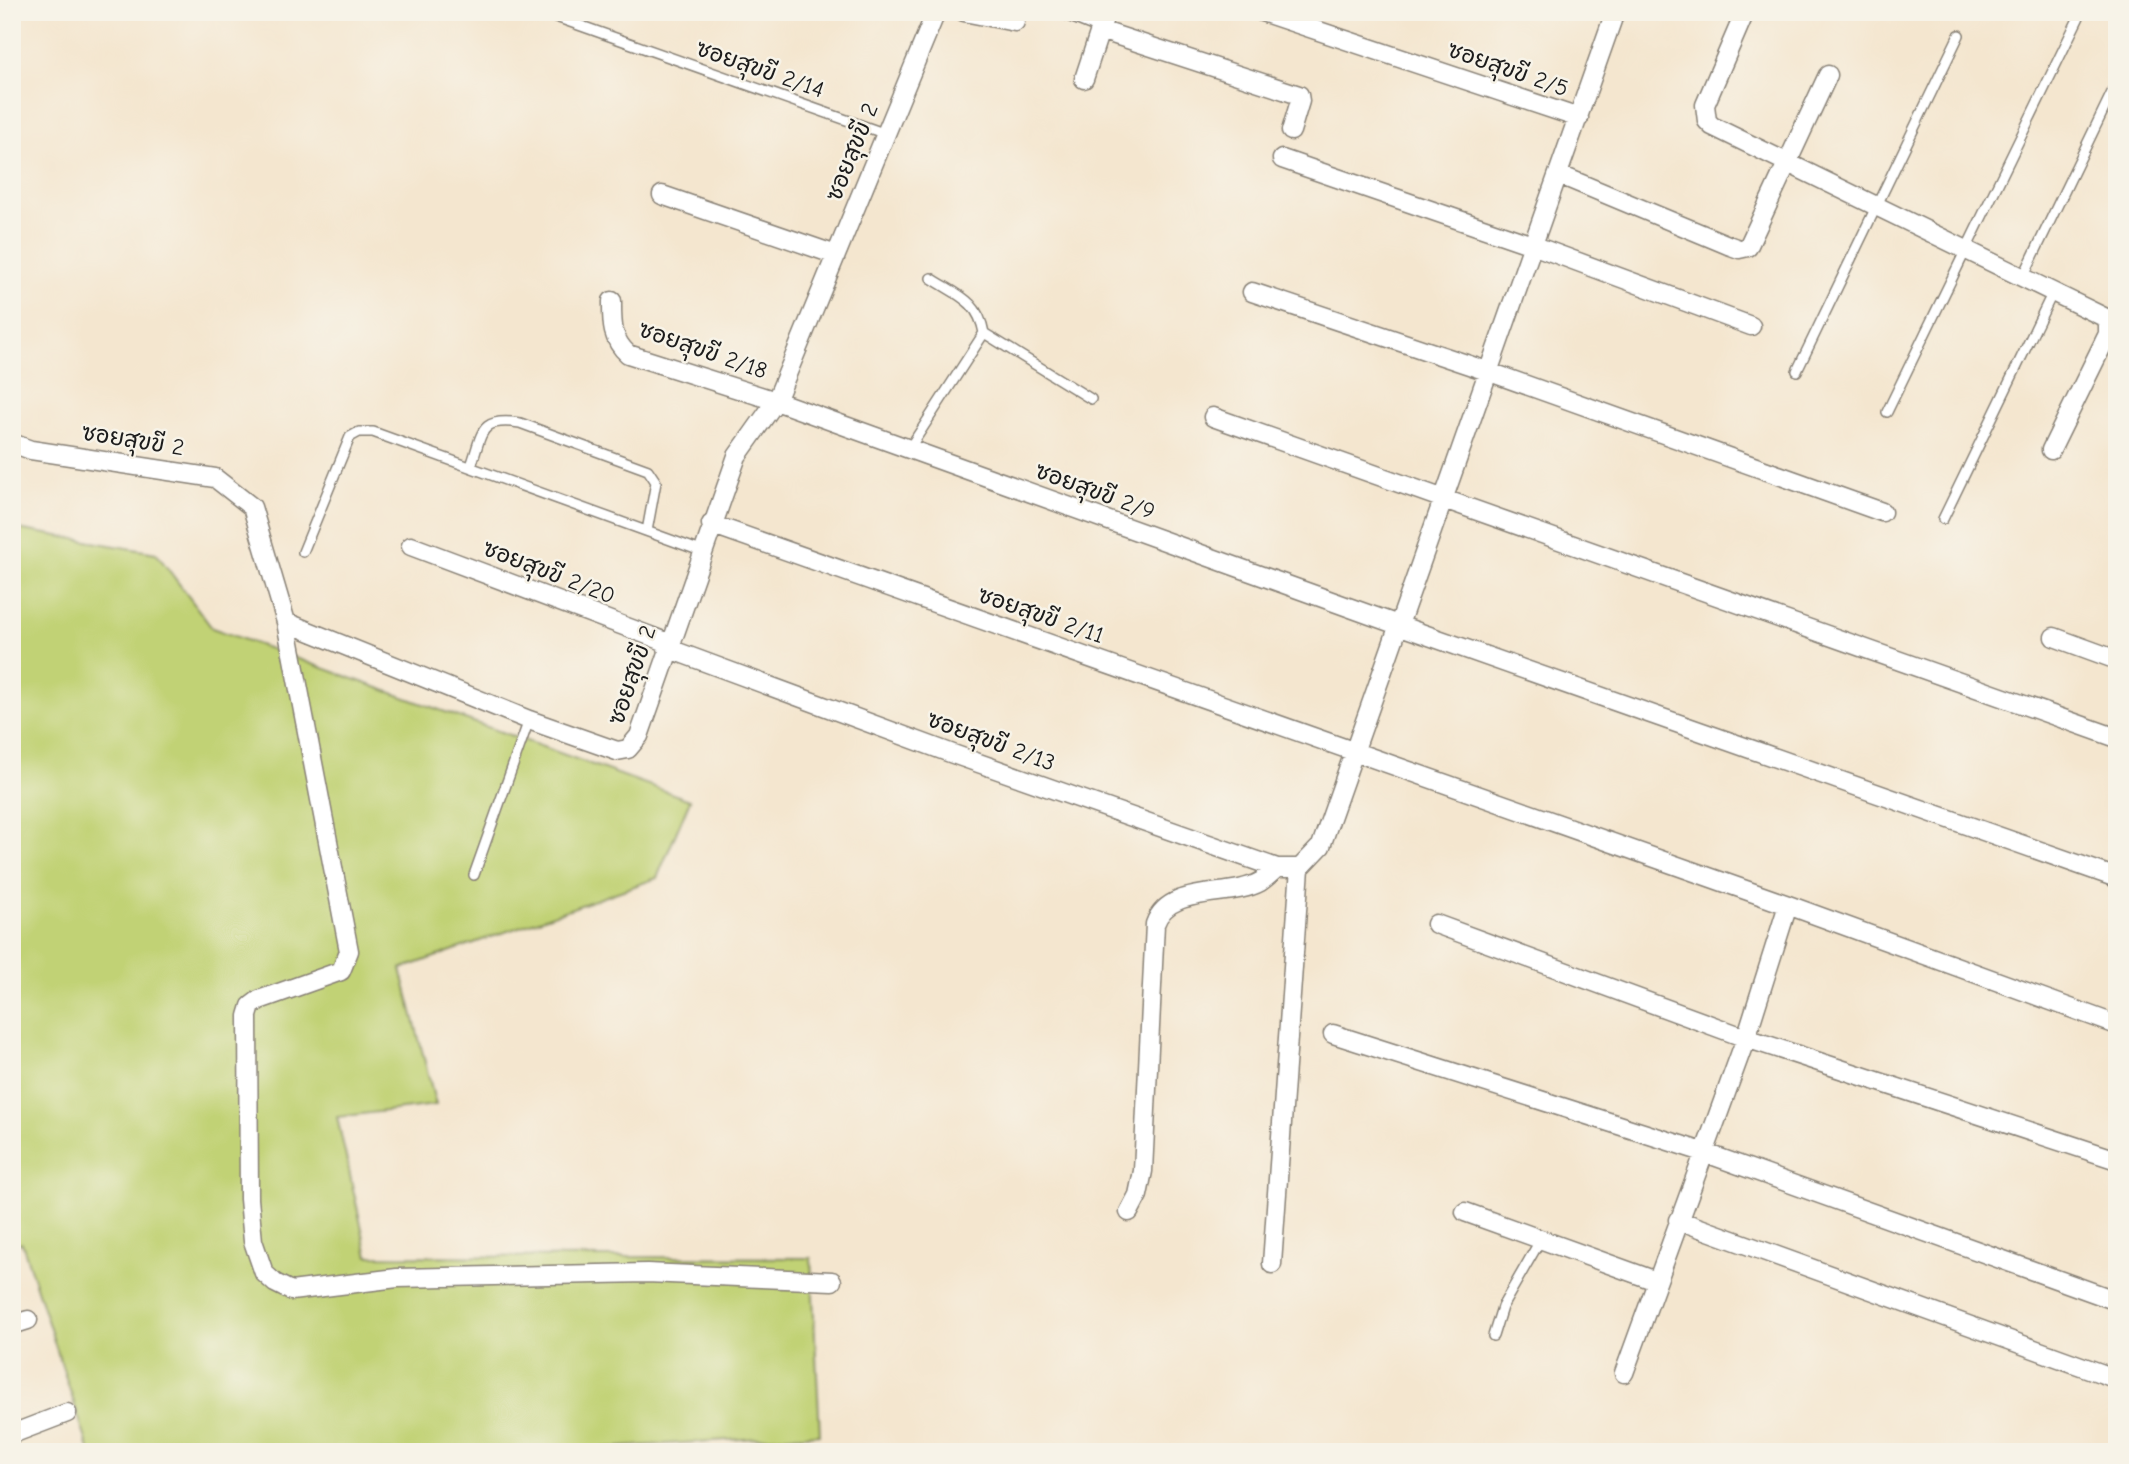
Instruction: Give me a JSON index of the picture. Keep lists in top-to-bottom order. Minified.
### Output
{"streets":{"street":["ซอยสุขขี 2/5","ซอยสุขขี 2","ซอยสุขขี 2/18","ซอยสุขขี 2/9","ซอยสุขขี 2/20","ซอยสุขขี 2/11","ซอยสุขขี 2/13"],"lane":["ซอยสุขขี 2/14"]},"crossings":[["ซอยสุขขี 2/14","ซอยสุขขี 2"],["ซอยสุขขี 2","ซอยสุขขี 2/18"],["ซอยสุขขี 2","ซอยสุขขี 2/9"],["ซอยสุขขี 2","ซอยสุขขี 2/20"],["ซอยสุขขี 2","ซอยสุขขี 2/11"],["ซอยสุขขี 2","ซอยสุขขี 2/13"],["ซอยสุขขี 2/18","ซอยสุขขี 2/9"],["ซอยสุขขี 2/20","ซอยสุขขี 2/13"]]}
